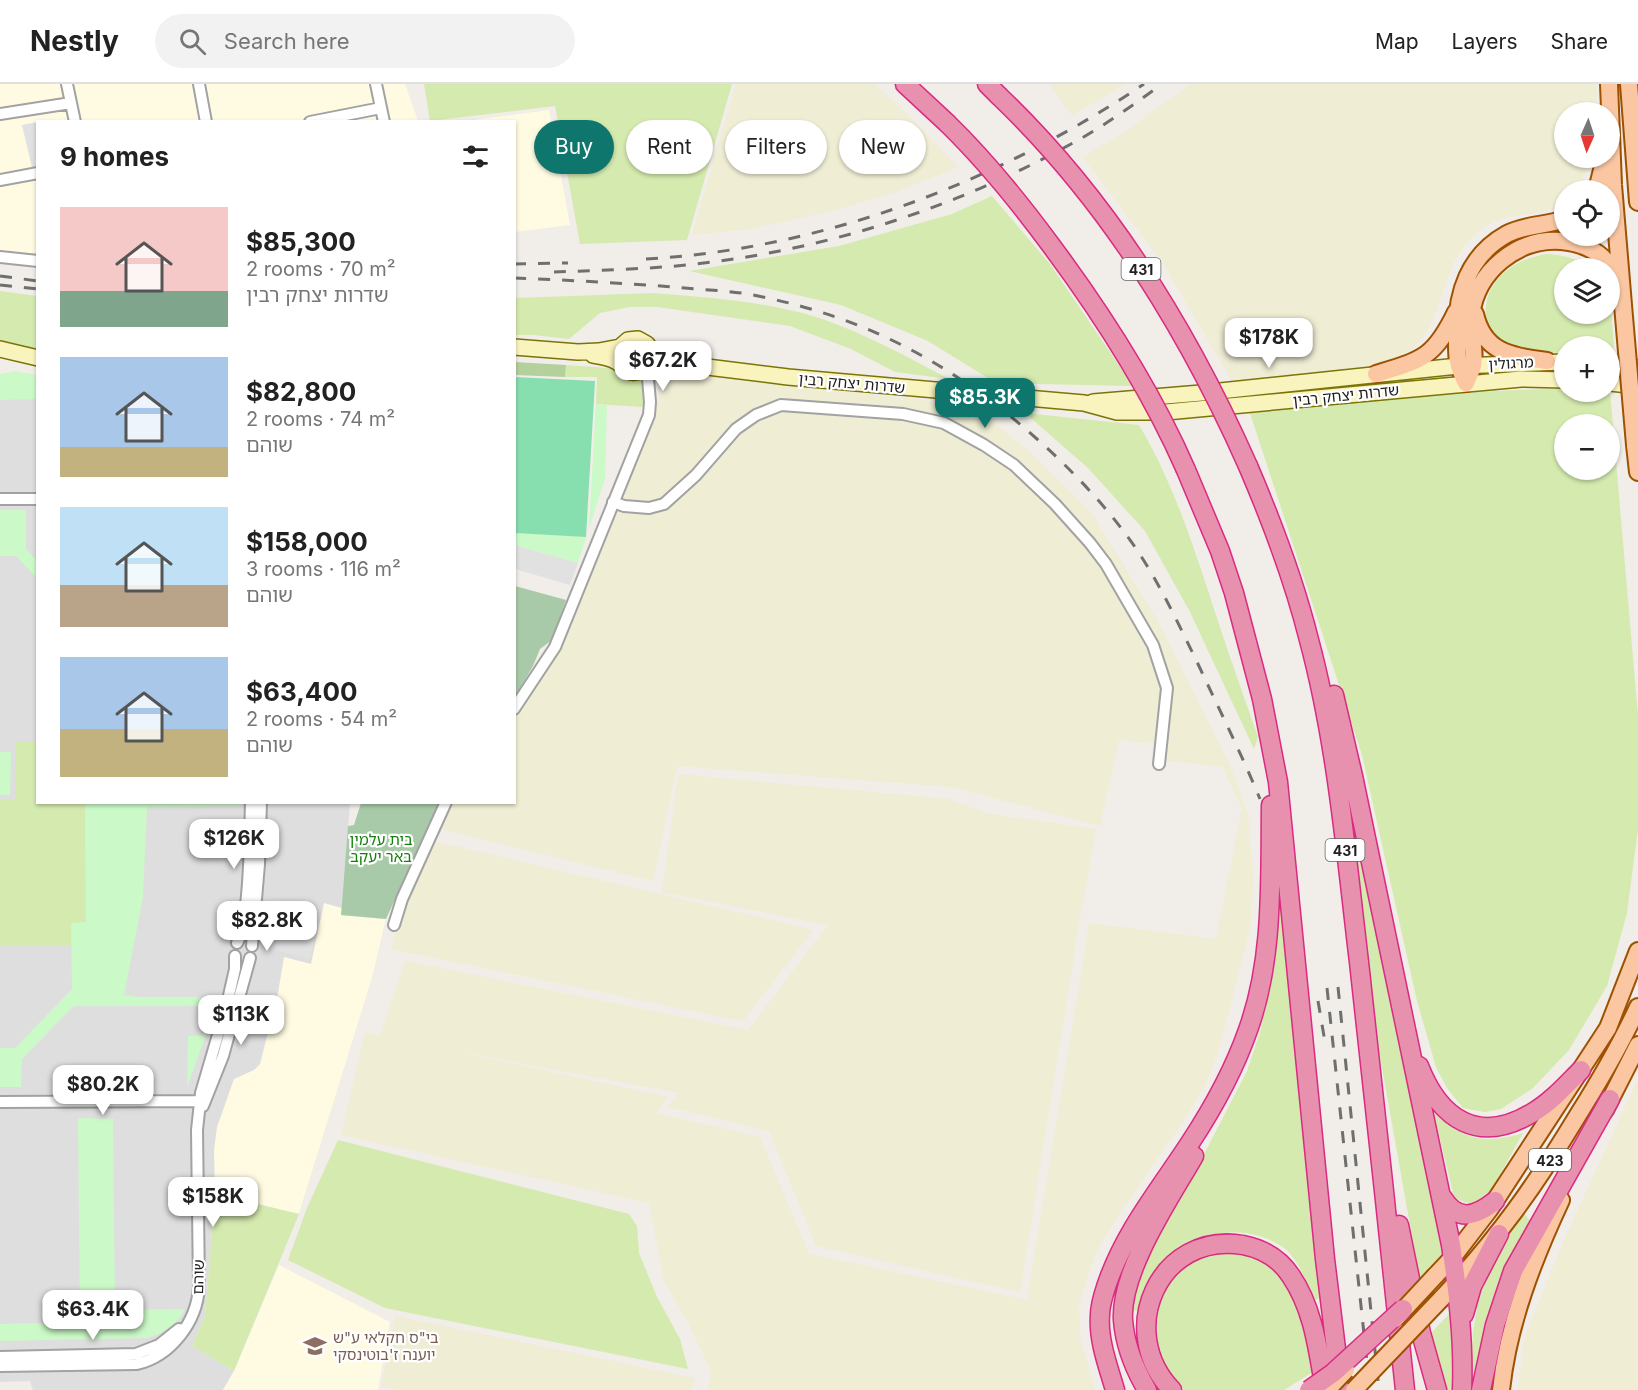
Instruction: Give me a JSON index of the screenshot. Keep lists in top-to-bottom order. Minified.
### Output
{"streets":{"highway":["431"],"main road":["מרגולין","שדרות יצחק רבין","423"],"street":["שוהם"]},"crossings":[["מרגולין","שדרות יצחק רבין"]],"parks":["בית עלמין באר יעקב"],"places":{"school or university":["בי\"ס חקלאי ע\"ש יוענה ז'בוטינסקי"]},"north":"bottom","page":{"header":"Nestly","search":"Search here","nav":["Map","Layers","Share"],"map_buttons":["+","−"],"chip":["Buy","Rent","Filters","New"],"heading":"9 homes","list":[{"name":"$85,300","note":"2 rooms · 70 m² · שדרות יצחק רבין"},{"name":"$82,800","note":"2 rooms · 74 m² · שוהם"},{"name":"$158,000","note":"3 rooms · 116 m² · שוהם"},{"name":"$63,400","note":"2 rooms · 54 m² · שוהם"}],"price":["$178K","$67.2K","$85.3K","$126K","$82.8K","$113K","$80.2K","$158K","$63.4K"]}}
